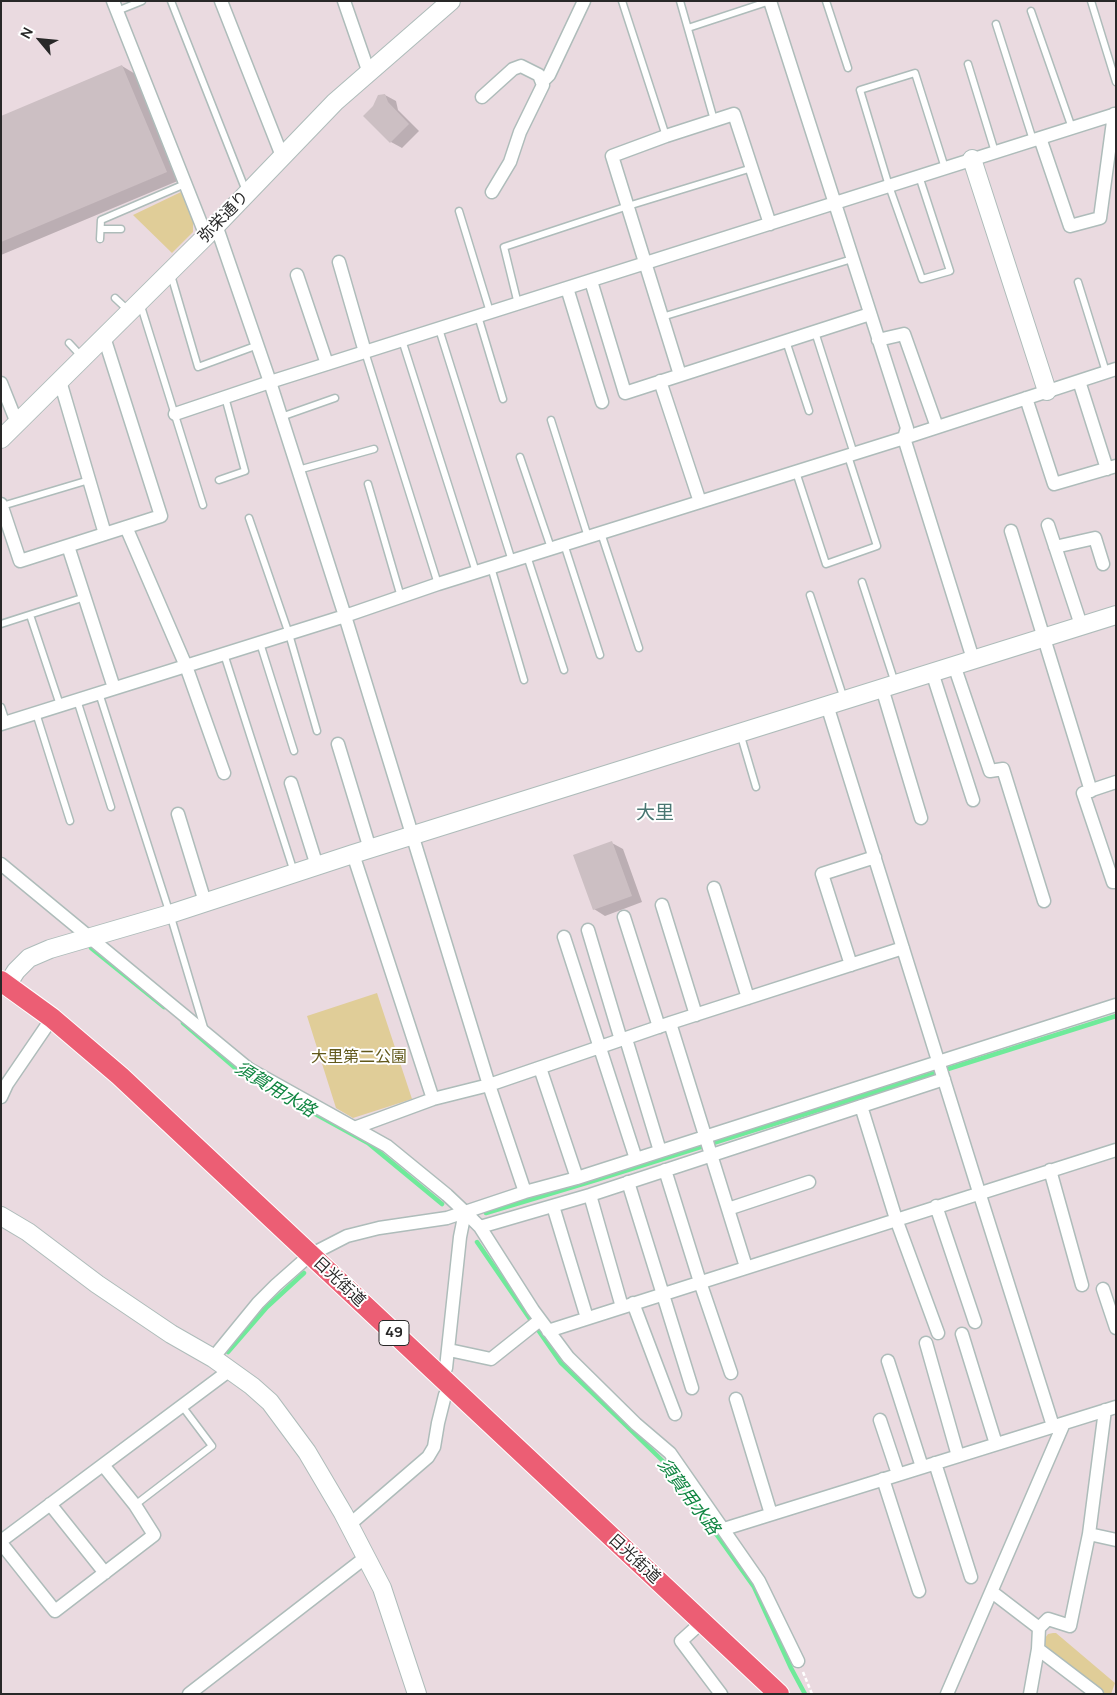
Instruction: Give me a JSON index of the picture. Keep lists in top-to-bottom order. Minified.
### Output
{"streets":{"main road":["日光街道","49"],"street":["弥栄通り"]},"districts":["大里"],"water":["須賀用水路"],"parks":["大里第二公園"],"north":"top left"}
